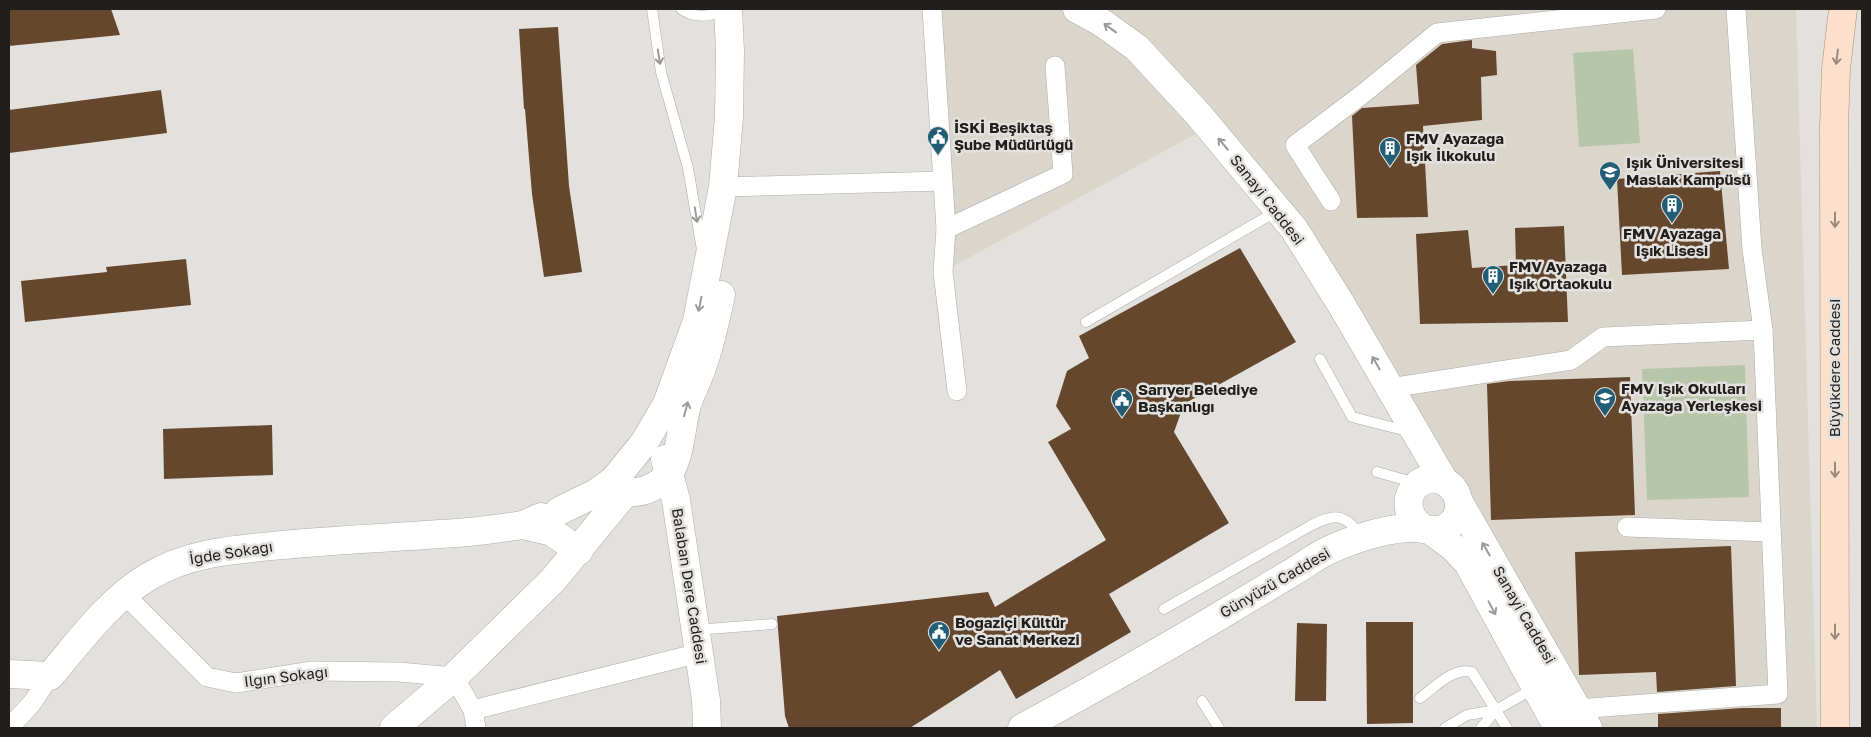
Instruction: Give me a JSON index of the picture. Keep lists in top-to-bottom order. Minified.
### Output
{"streets":{"main road":["Büyükdere Caddesi"],"street":["Sanayi Caddesi","İğde Sokağı","Günyüzü Caddesi","Balaban Dere Caddesi","Ilgın Sokağı"]},"crossings":[["İğde Sokağı","Ilgın Sokağı"]],"one_way":["Büyükdere Caddesi"],"places":{"public building":["İSKİ Beşiktaş Şube Müdürlüğü","Sarıyer Belediye Başkanlığı","Boğaziçi Kültür ve Sanat Merkezi"],"building":["FMV Ayazağa Işık İlkokulu","FMV Ayazağa Işık Lisesi","FMV Ayazağa Işık Ortaokulu"],"school or university":["Işık Üniversitesi Maslak Kampüsü","FMV Işık Okulları Ayazağa Yerleşkesi"]}}
